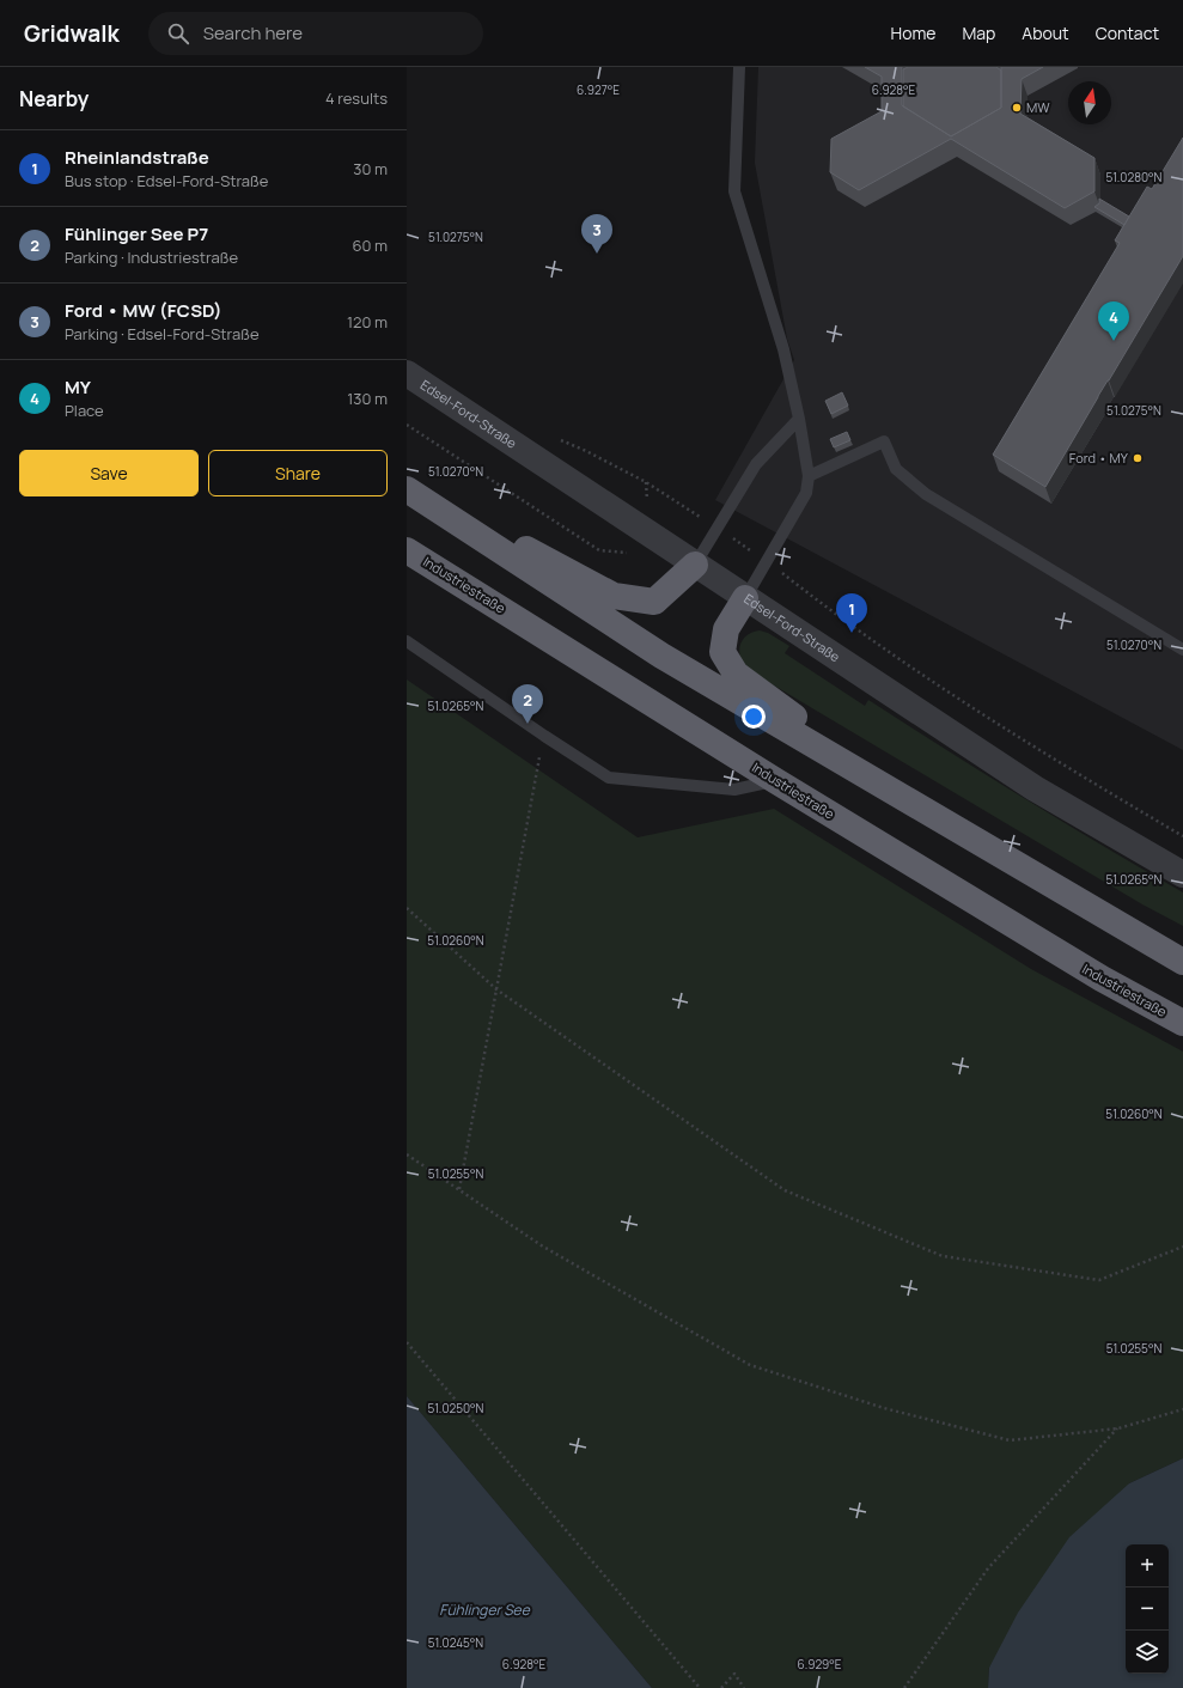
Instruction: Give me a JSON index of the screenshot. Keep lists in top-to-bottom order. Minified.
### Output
{"streets":{"highway":["Industriestraße"],"street":["Edsel-Ford-Straße"]},"water":["Fühlinger See"],"places":["MW","Ford • MY"],"north":"top","page":{"header":"Gridwalk","search":"Search here","nav":["Home","Map","About","Contact"],"heading":["Nearby","4 results"],"list":[{"mark":"1","name":"Rheinlandstraße","note":"Bus stop · Edsel-Ford-Straße","value":"30 m"},{"mark":"2","name":"Fühlinger See P7","note":"Parking · Industriestraße","value":"60 m"},{"mark":"3","name":"Ford • MW (FCSD)","note":"Parking · Edsel-Ford-Straße","value":"120 m"},{"mark":"4","name":"MY","note":"Place","value":"130 m"}],"pins":["3","4","1","2"],"buttons":["Save","Share"],"map_buttons":["+","−"]},"coordinates":["6.928°E","6.927°E","51.0280°N","51.0275°N","51.0270°N","51.0265°N","51.0260°N","51.0255°N","51.0250°N","51.0245°N","6.929°E"]}
